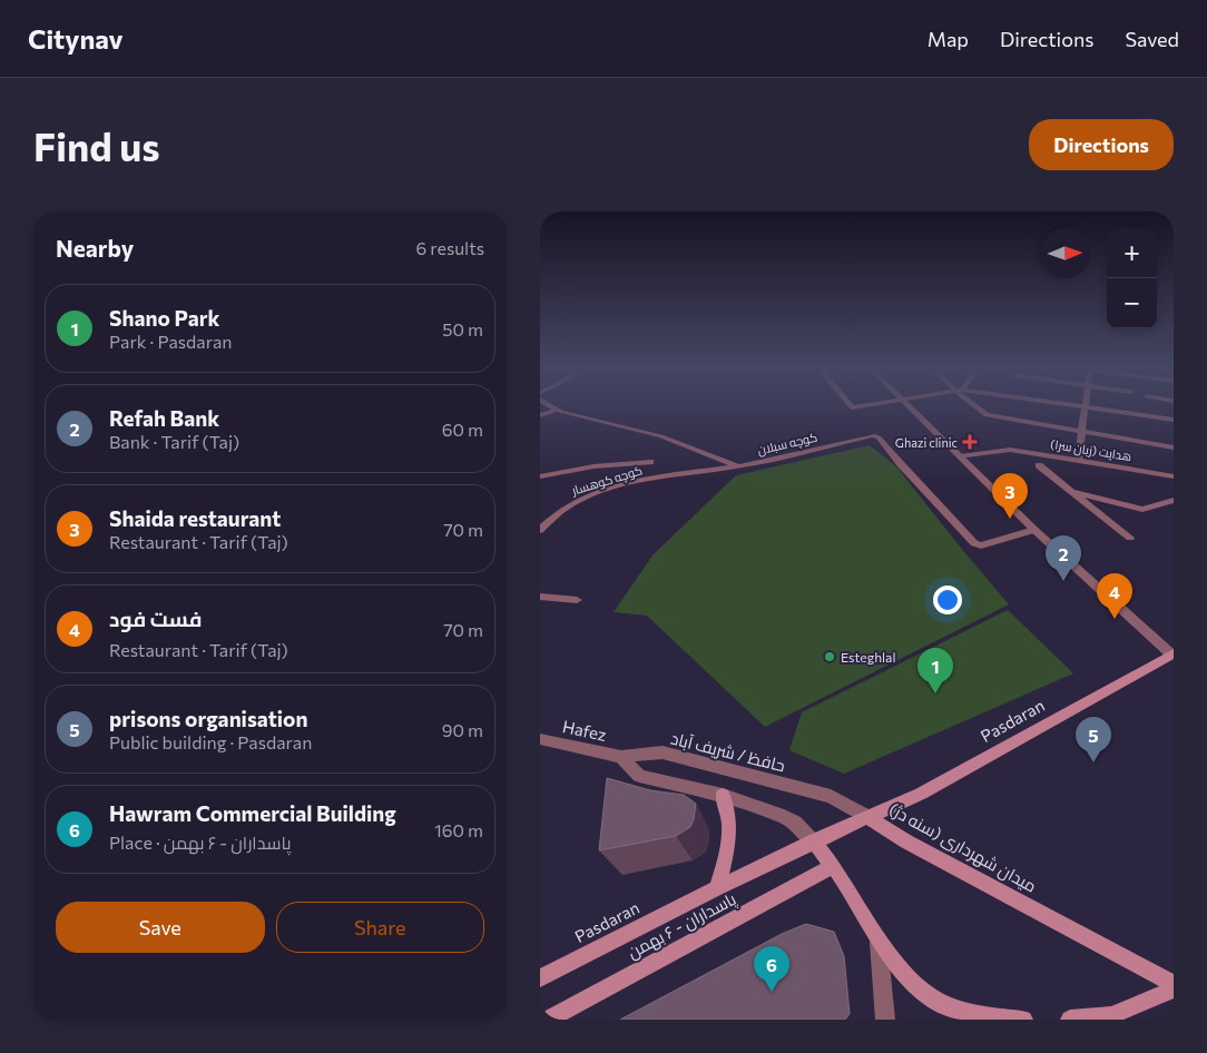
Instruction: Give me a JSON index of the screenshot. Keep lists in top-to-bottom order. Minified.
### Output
{"streets":{"main road":["Pasdaran","میدان شهرداری (سنه دژ)","پاسداران - ۶ بهمن"],"street":["کوچه سبلان","هدایت (زبان سرا)","کوچه کوهسار","Hafez","حافظ / شریف آباد"]},"crossings":[["کوچه سبلان","کوچه کوهسار"],["Pasdaran","حافظ / شریف آباد"],["Pasdaran","میدان شهرداری (سنه دژ)"],["Hafez","حافظ / شریف آباد"],["حافظ / شریف آباد","میدان شهرداری (سنه دژ)"]],"places":{"health":["Ghazi clinic"],"other":["Esteghlal"]},"north":"right","page":{"header":"Citynav","nav":["Map","Directions","Saved"],"buttons":["Directions",["Save","Share"]],"title":"Find us","heading":["Nearby","6 results"],"map_buttons":["+","−"],"list":[{"mark":"1","name":"Shano Park","note":"Park · Pasdaran","value":"50 m"},{"mark":"2","name":"Refah Bank","note":"Bank · Tarif (Taj)","value":"60 m"},{"mark":"3","name":"Shaida restaurant","note":"Restaurant · Tarif (Taj)","value":"70 m"},{"mark":"4","name":"فست فود","note":"Restaurant · Tarif (Taj)","value":"70 m"},{"mark":"5","name":"prisons organisation","note":"Public building · Pasdaran","value":"90 m"},{"mark":"6","name":"Hawram Commercial Building","note":"Place · پاسداران - ۶ بهمن","value":"160 m"}],"pins":["3","2","4","1","5","6"]}}
